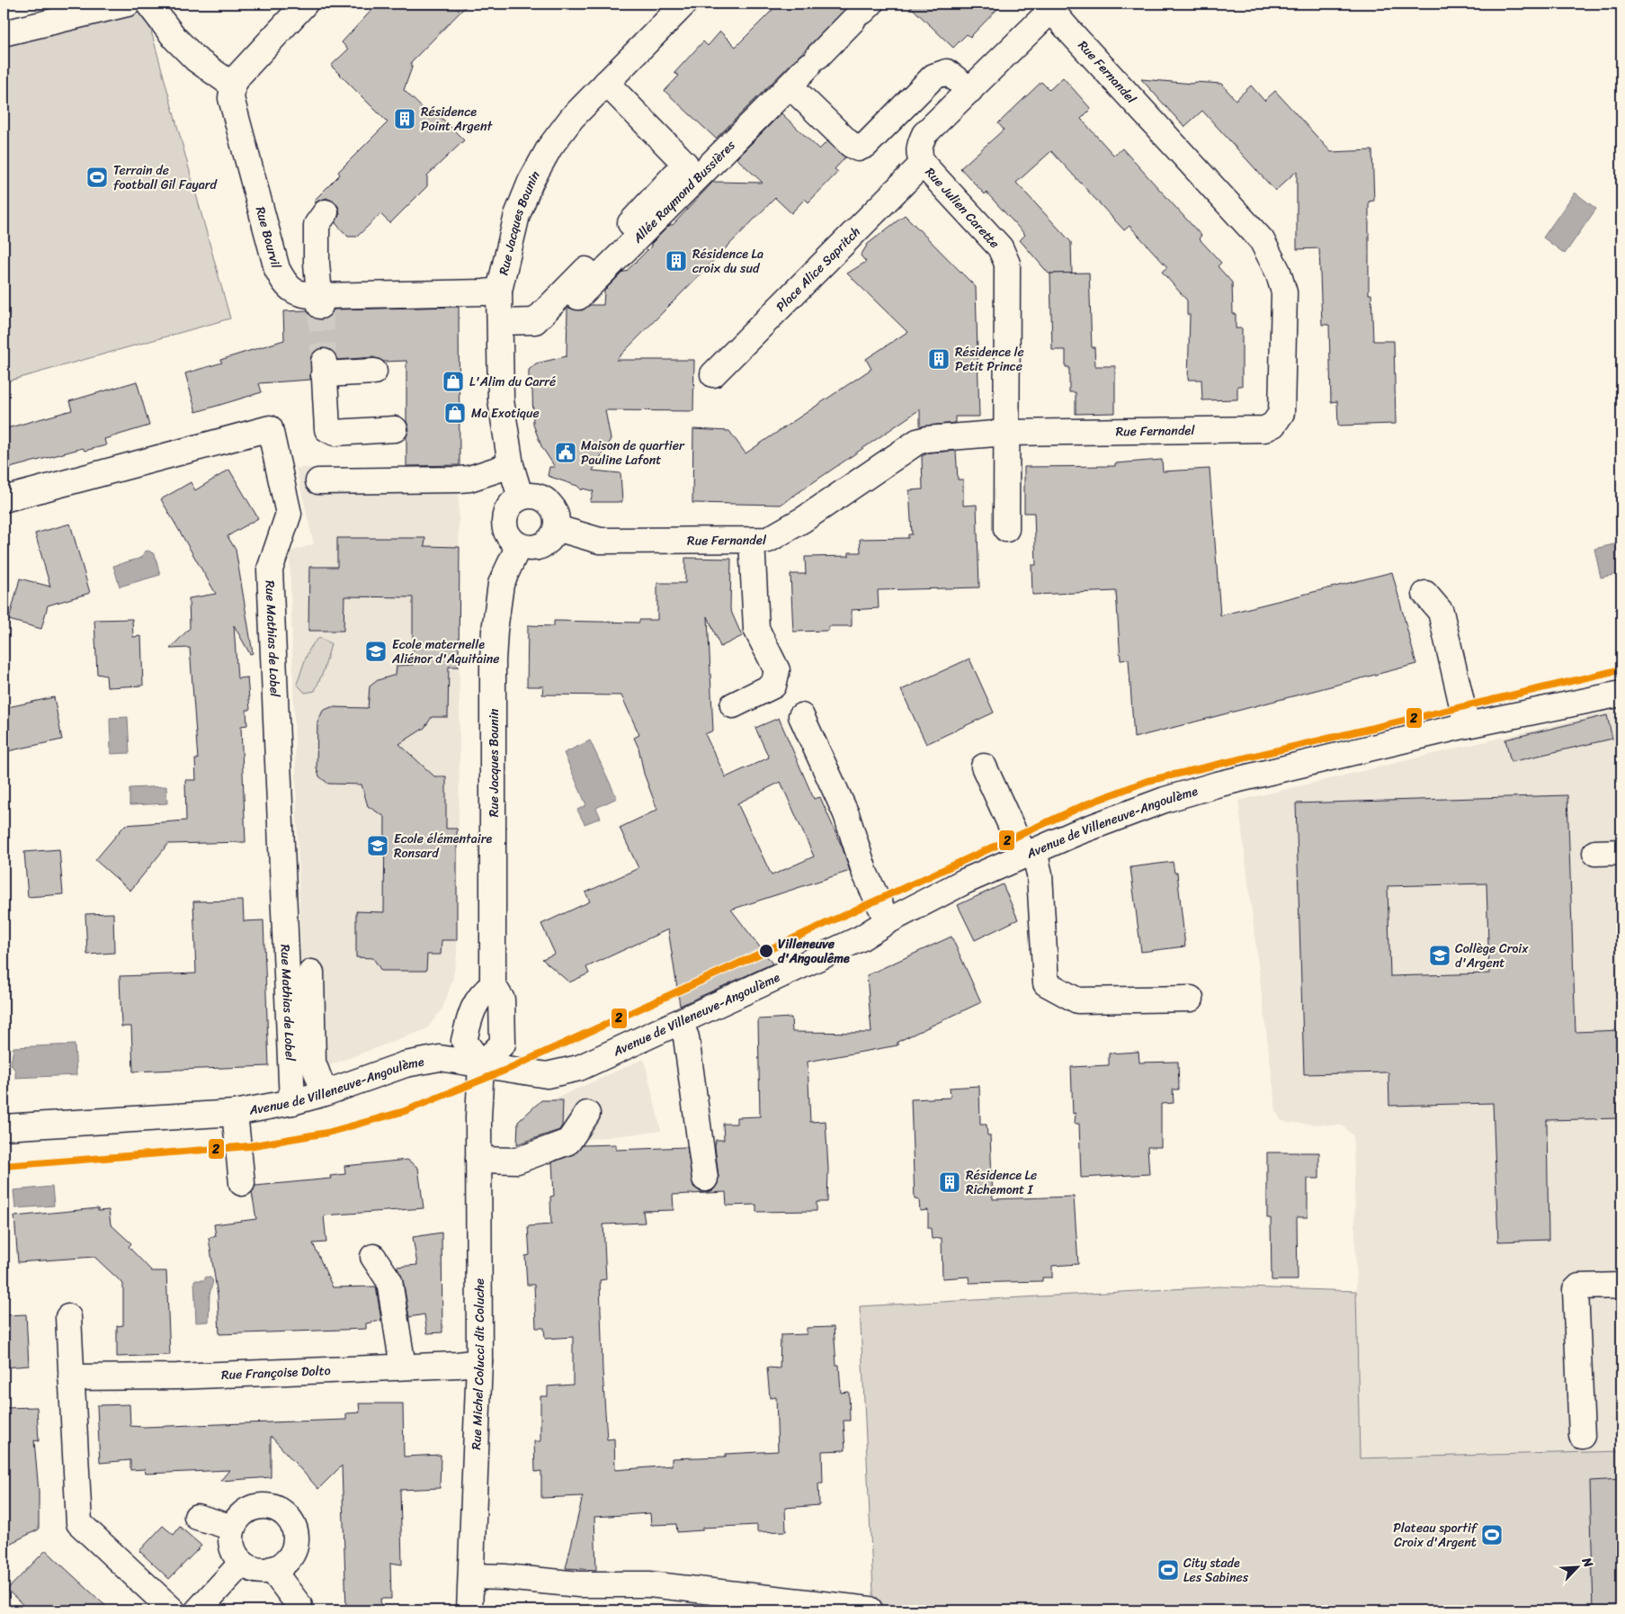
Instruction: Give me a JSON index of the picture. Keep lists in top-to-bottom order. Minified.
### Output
{"streets":{"street":["Rue Fernandel","Allée Raymond Bussières","Rue Julien Carette","Rue Jacques Bounin","Rue Bourvil","Place Alice Sapritch","Rue Mathias de Lobel","Avenue de Villeneuve-Angoulème","Rue Michel Colucci dit Coluche","Rue Françoise Dolto"]},"crossings":[["Rue Fernandel","Rue Julien Carette"],["Rue Fernandel","Rue Jacques Bounin"],["Rue Julien Carette","Place Alice Sapritch"],["Rue Jacques Bounin","Rue Bourvil"],["Rue Jacques Bounin","Avenue de Villeneuve-Angoulème"],["Rue Jacques Bounin","Rue Michel Colucci dit Coluche"],["Rue Mathias de Lobel","Avenue de Villeneuve-Angoulème"],["Avenue de Villeneuve-Angoulème","Rue Michel Colucci dit Coluche"],["Rue Michel Colucci dit Coluche","Rue Françoise Dolto"]],"places":{"building":["Résidence Point Argent","Résidence La croix du sud","Résidence le Petit Prince","Résidence Le Richemont I"],"sports":["Terrain de football Gil Fayard","Plateau sportif Croix d'Argent","City stade Les Sabines"],"shop":["L'Alim du Carré","Ma Exotique"],"public building":["Maison de quartier Pauline Lafont"],"school or university":["Ecole maternelle Aliénor d'Aquitaine","Ecole élémentaire Ronsard","Collège Croix d'Argent"],"other":["Villeneuve d'Angoulême"]},"lines":["transit line 2"],"north":"top right"}
